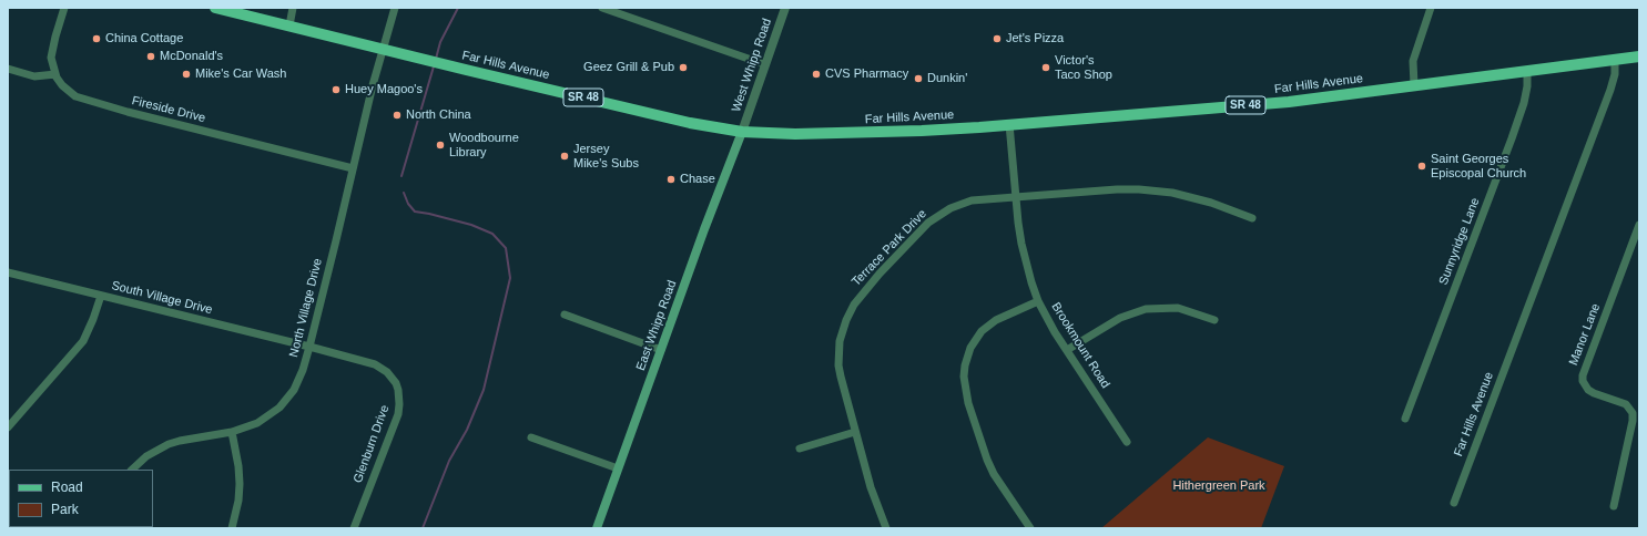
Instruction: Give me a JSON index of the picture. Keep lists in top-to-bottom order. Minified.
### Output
{"streets":{"main road":["Far Hills Avenue","SR 48","East Whipp Road"],"street":["West Whipp Road","Fireside Drive","Sunnyridge Lane","Terrace Park Drive","South Village Drive","North Village Drive","Manor Lane","Brookmount Road","Glenburn Drive"]},"crossings":[["Far Hills Avenue","West Whipp Road"],["Far Hills Avenue","Sunnyridge Lane"],["Far Hills Avenue","North Village Drive"],["Far Hills Avenue","East Whipp Road"],["Far Hills Avenue","Brookmount Road"],["West Whipp Road","East Whipp Road"],["Fireside Drive","North Village Drive"],["Terrace Park Drive","Brookmount Road"],["South Village Drive","North Village Drive"],["South Village Drive","Glenburn Drive"],["North Village Drive","Glenburn Drive"]],"parks":["Hithergreen Park"],"places":["China Cottage","Jet's Pizza","McDonald's","Geez Grill & Pub","Victor's Taco Shop","Mike's Car Wash","CVS Pharmacy","Dunkin'","Huey Magoo's","North China","Woodbourne Library","Jersey Mike's Subs","Saint Georges Episcopal Church","Chase"],"legend":["Road","Park"]}
